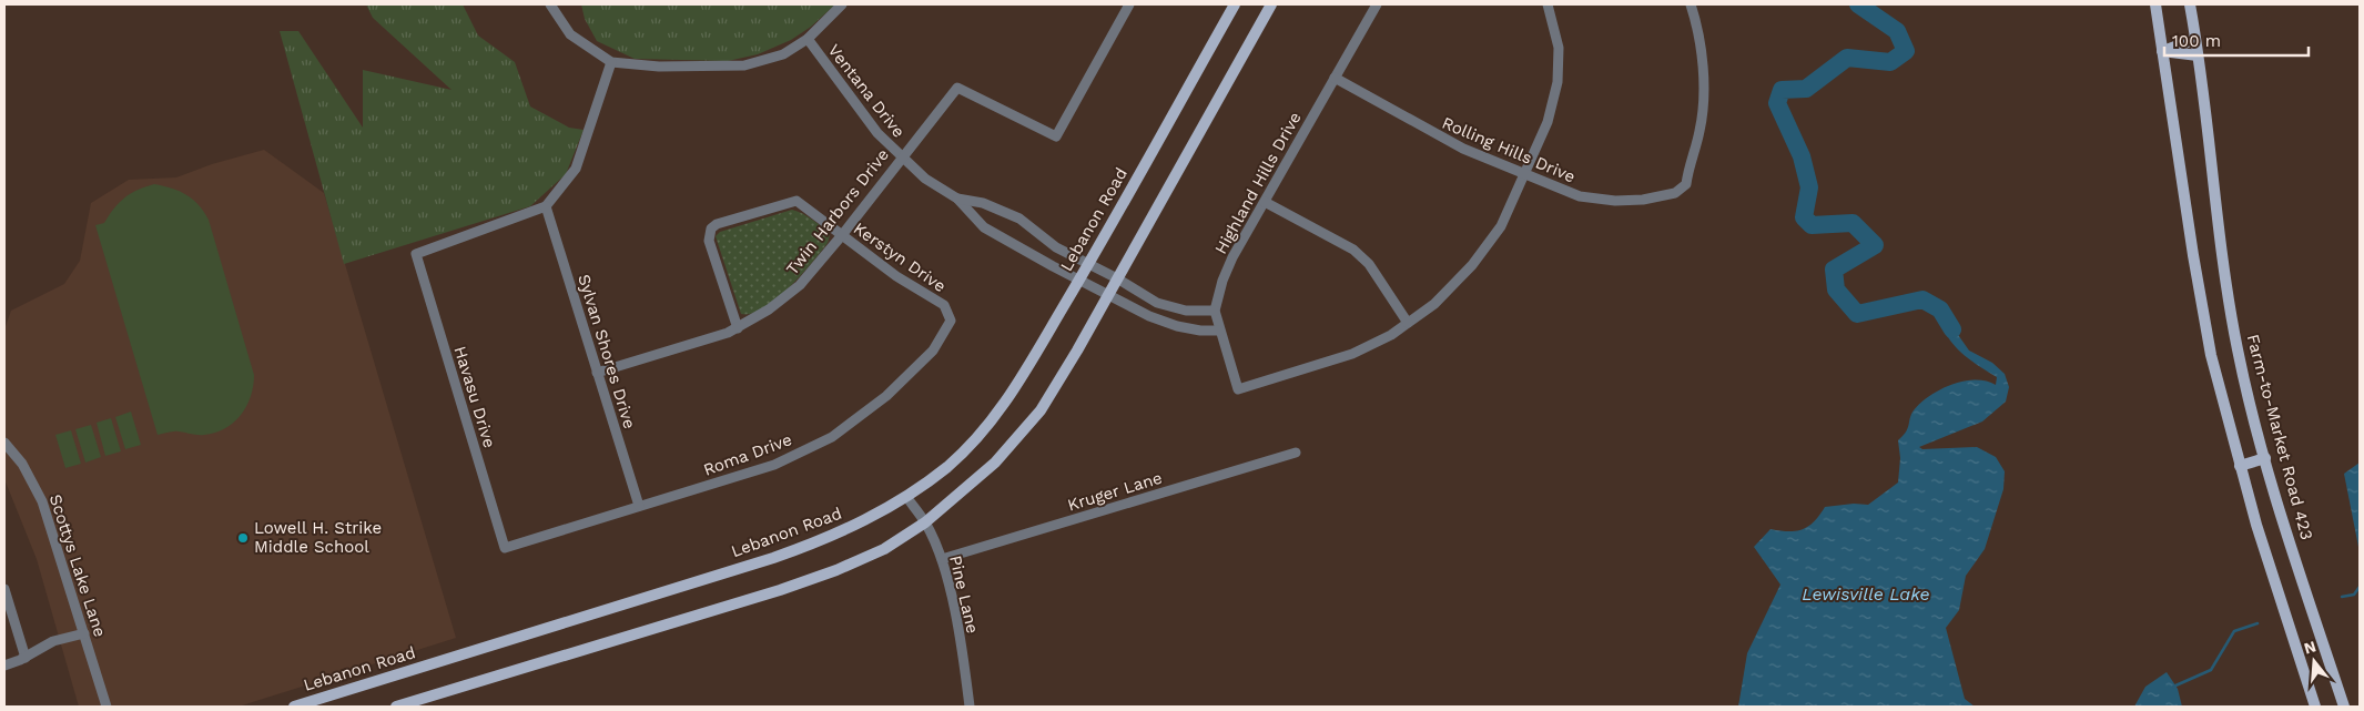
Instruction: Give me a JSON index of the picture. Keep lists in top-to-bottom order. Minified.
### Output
{"streets":{"main road":["Lebanon Road","Farm-to-Market Road 423"],"street":["Ventana Drive","Rolling Hills Drive","Highland Hills Drive","Twin Harbors Drive","Kerstyn Drive","Sylvan Shores Drive","Havasu Drive","Roma Drive","Kruger Lane","Scottys Lake Lane","Pine Lane"]},"crossings":[["Ventana Drive","Highland Hills Drive"],["Ventana Drive","Twin Harbors Drive"],["Ventana Drive","Lebanon Road"],["Rolling Hills Drive","Highland Hills Drive"],["Twin Harbors Drive","Kerstyn Drive"],["Twin Harbors Drive","Sylvan Shores Drive"],["Lebanon Road","Pine Lane"],["Kerstyn Drive","Roma Drive"],["Sylvan Shores Drive","Havasu Drive"],["Sylvan Shores Drive","Roma Drive"],["Havasu Drive","Roma Drive"],["Kruger Lane","Pine Lane"]],"water":["Lewisville Lake"],"places":["Lowell H. Strike Middle School"],"scale_bar":"100 m","north":"top"}
